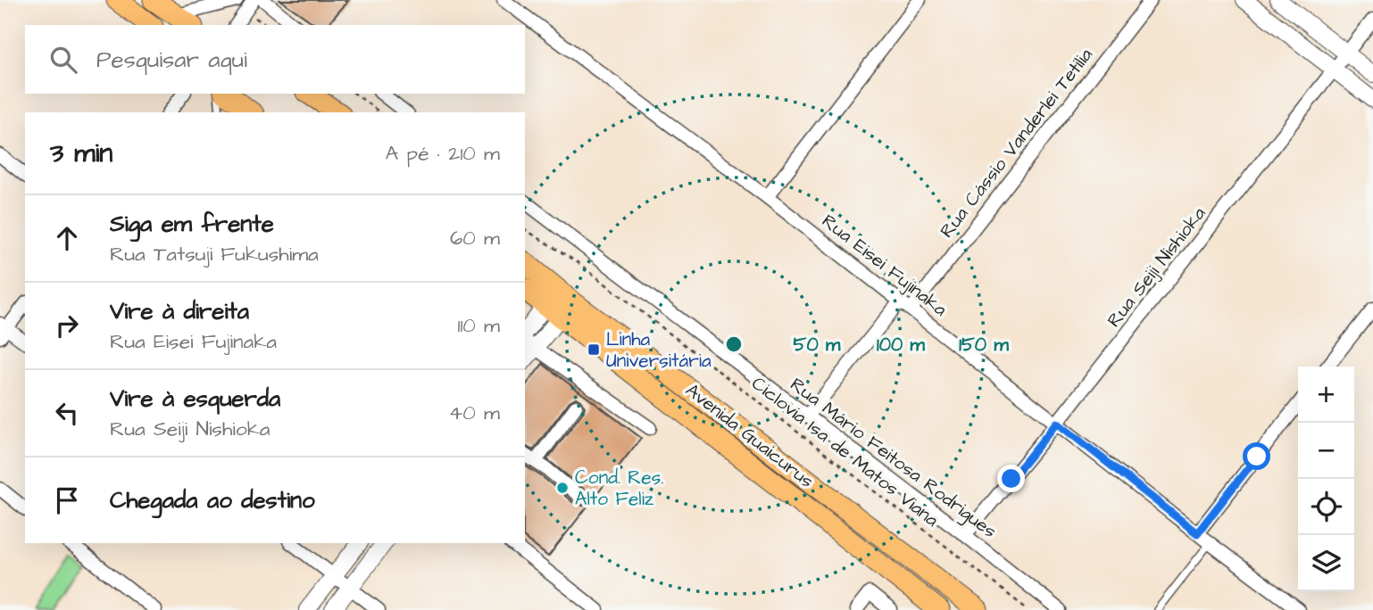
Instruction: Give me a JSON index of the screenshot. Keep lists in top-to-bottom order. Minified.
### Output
{"streets":{"main road":["Avenida Guaicurus"],"street":["Rua Cássio Vanderlei Tetilia","Rua Eisei Fujinaka","Rua Seiji Nishioka","Rua Mário Feitosa Rodrigues"],"path":["Ciclovia Isa de Matos Viana"]},"crossings":[["Rua Cássio Vanderlei Tetilia","Rua Eisei Fujinaka"],["Rua Cássio Vanderlei Tetilia","Rua Mário Feitosa Rodrigues"],["Rua Eisei Fujinaka","Rua Seiji Nishioka"],["Rua Seiji Nishioka","Rua Mário Feitosa Rodrigues"]],"places":{"transit":["Linha Universitária"],"other":["Cond. Res. Alto Feliz"]},"page":{"search":"Pesquisar aqui","heading":["3 min","A pé · 210 m"],"list":[["Siga em frente","Rua Tatsuji Fukushima","60 m"],["Vire à direita","Rua Eisei Fujinaka","110 m"],["Vire à esquerda","Rua Seiji Nishioka","40 m"],"Chegada ao destino"],"map_buttons":["+","−"]},"rings":["50 m","100 m","150 m"]}
